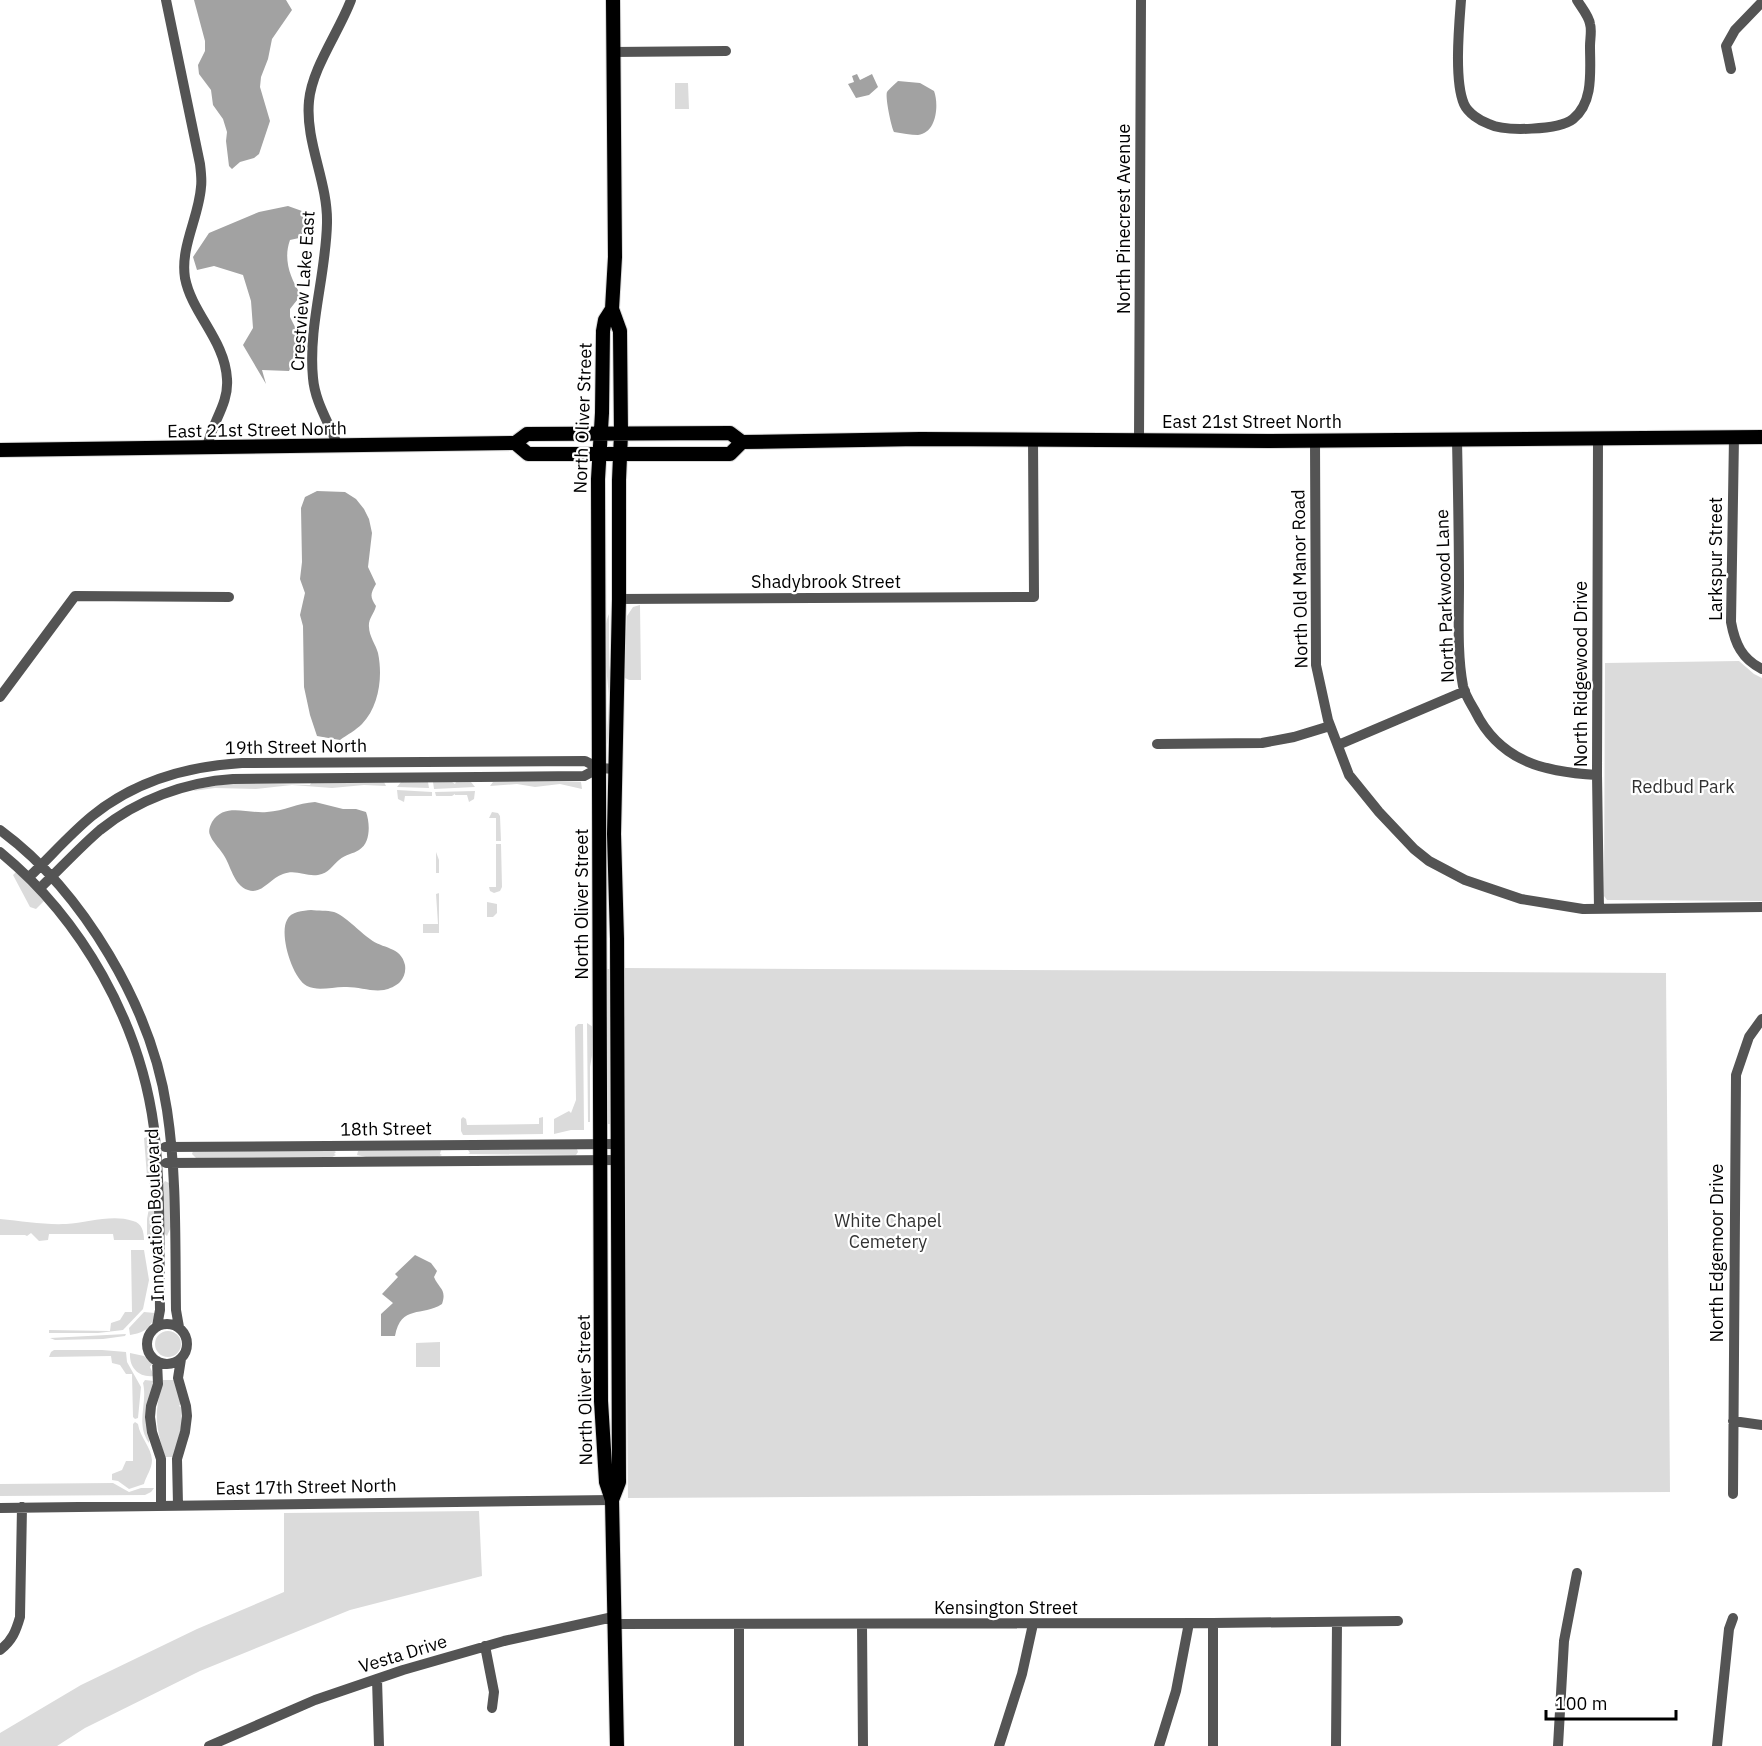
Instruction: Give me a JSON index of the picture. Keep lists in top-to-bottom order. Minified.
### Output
{"streets":{"main road":["North Oliver Street","East 21st Street North"],"street":["North Pinecrest Avenue","Crestview Lake East","Larkspur Street","North Old Manor Road","Shadybrook Street","North Parkwood Lane","North Ridgewood Drive","19th Street North","18th Street","Innovation Boulevard","North Edgemoor Drive","East 17th Street North","Kensington Street","Vesta Drive"]},"crossings":[["North Pinecrest Avenue","East 21st Street North"],["Crestview Lake East","East 21st Street North"],["North Oliver Street","East 21st Street North"],["North Oliver Street","Shadybrook Street"],["North Oliver Street","19th Street North"],["North Oliver Street","18th Street"],["North Oliver Street","East 17th Street North"],["North Oliver Street","Kensington Street"],["North Oliver Street","Vesta Drive"],["East 21st Street North","Larkspur Street"],["East 21st Street North","North Old Manor Road"],["East 21st Street North","Shadybrook Street"],["East 21st Street North","North Parkwood Lane"],["East 21st Street North","North Ridgewood Drive"],["North Old Manor Road","North Ridgewood Drive"],["North Parkwood Lane","North Ridgewood Drive"],["19th Street North","Innovation Boulevard"],["18th Street","Innovation Boulevard"],["Innovation Boulevard","East 17th Street North"],["Kensington Street","Vesta Drive"]],"parks":["Redbud Park","White Chapel Cemetery"],"scale_bar":"100 m"}
